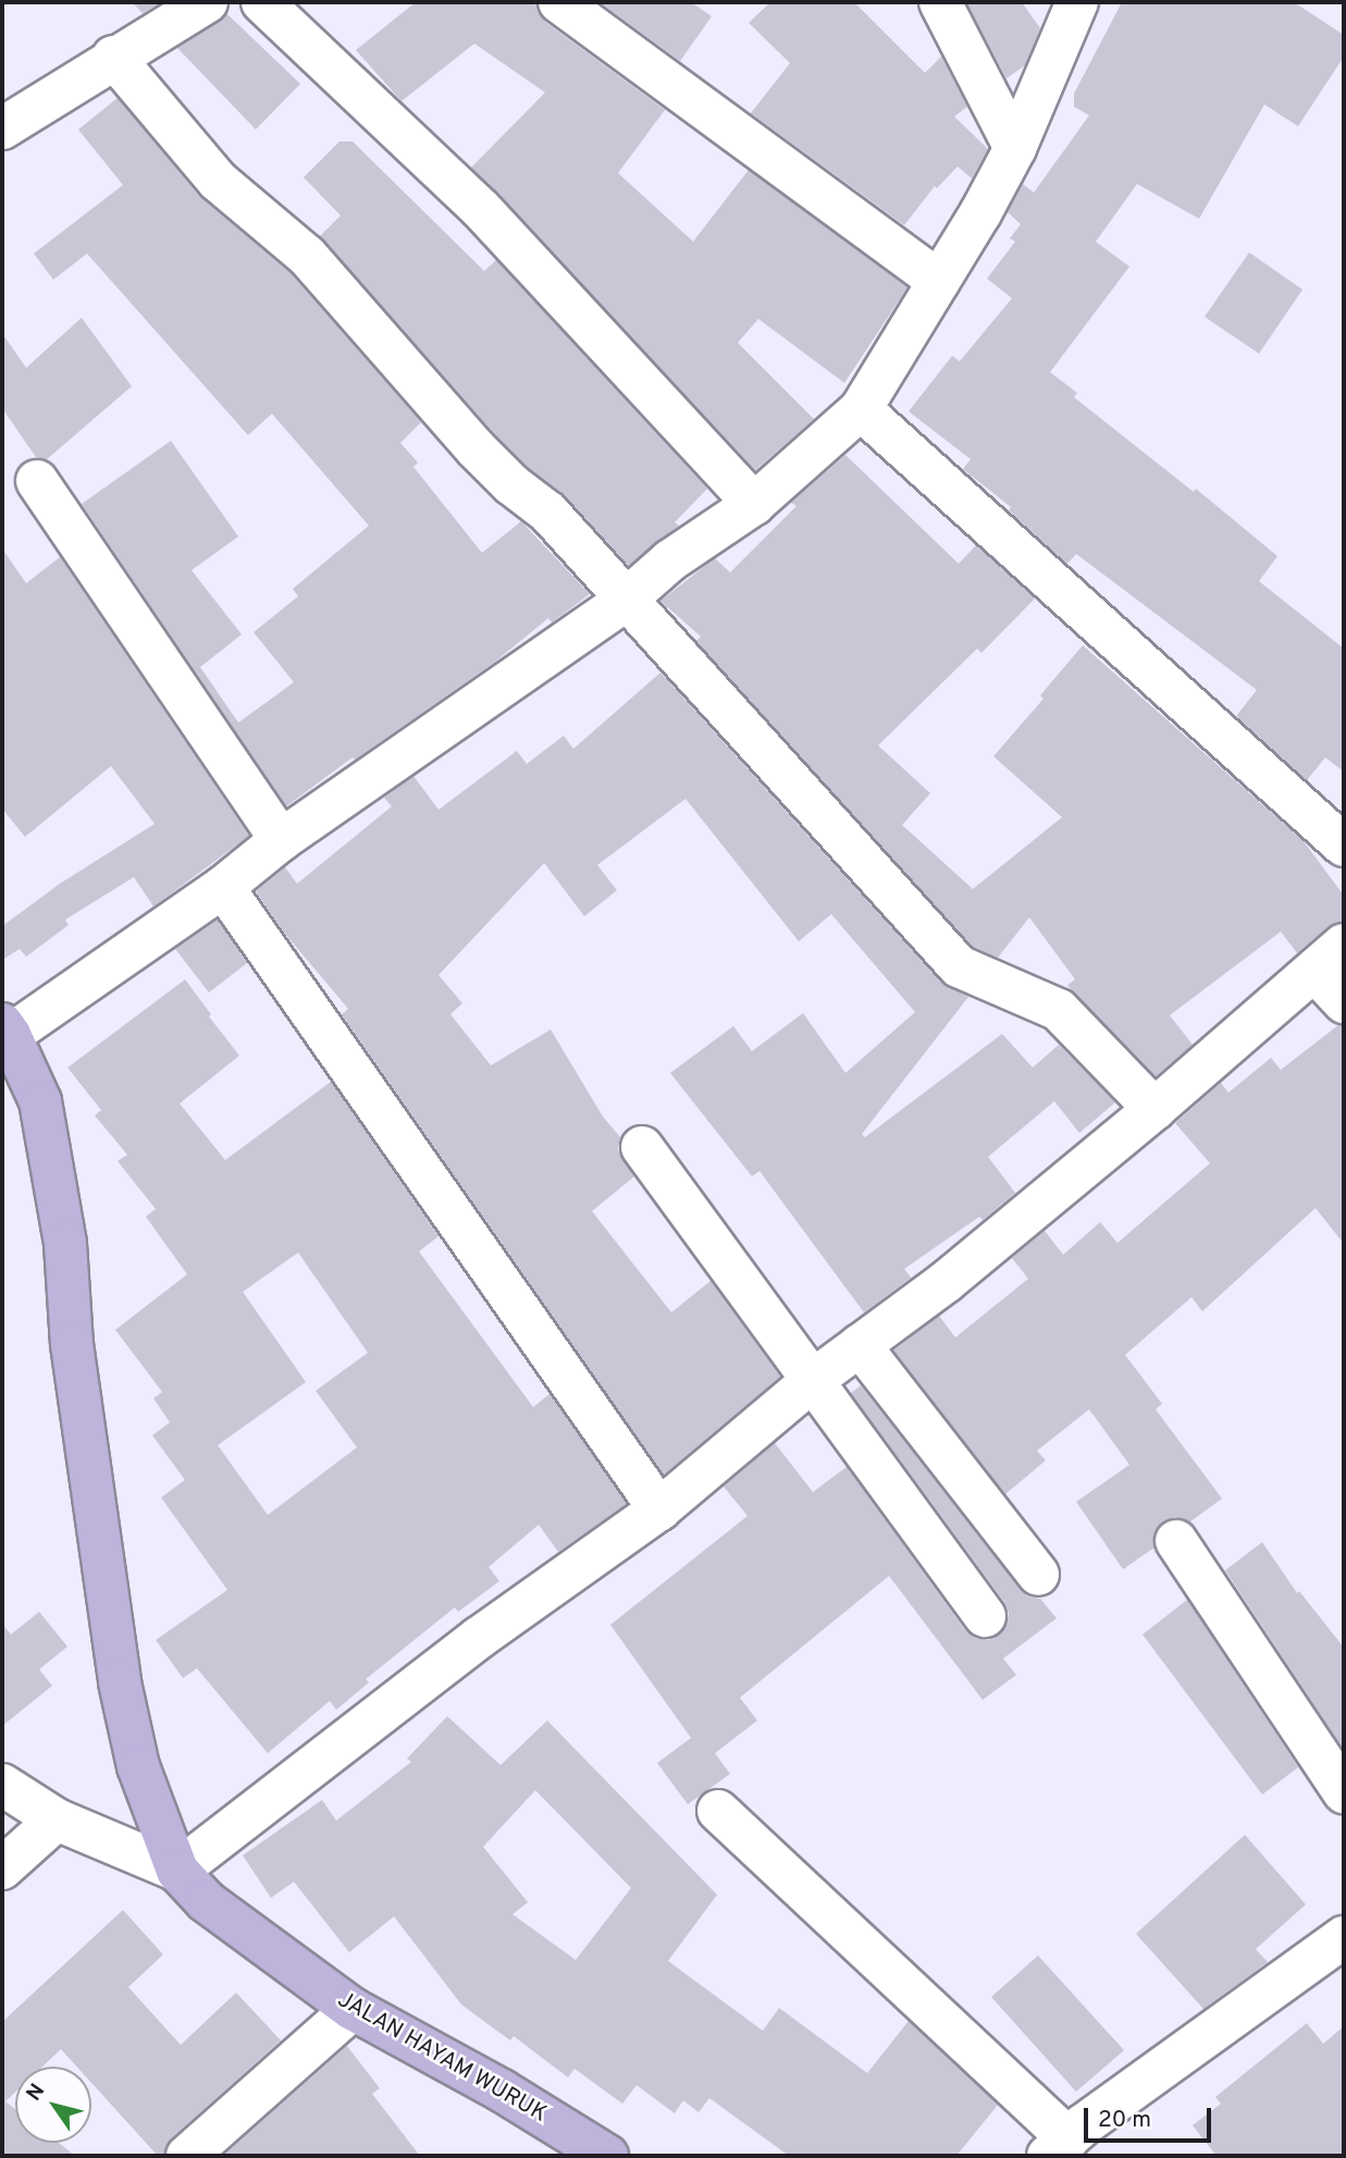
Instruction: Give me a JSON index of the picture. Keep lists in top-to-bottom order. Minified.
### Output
{"streets":{"main road":["JALAN HAYAM WURUK"]},"scale_bar":"20 m","north":"top left"}
